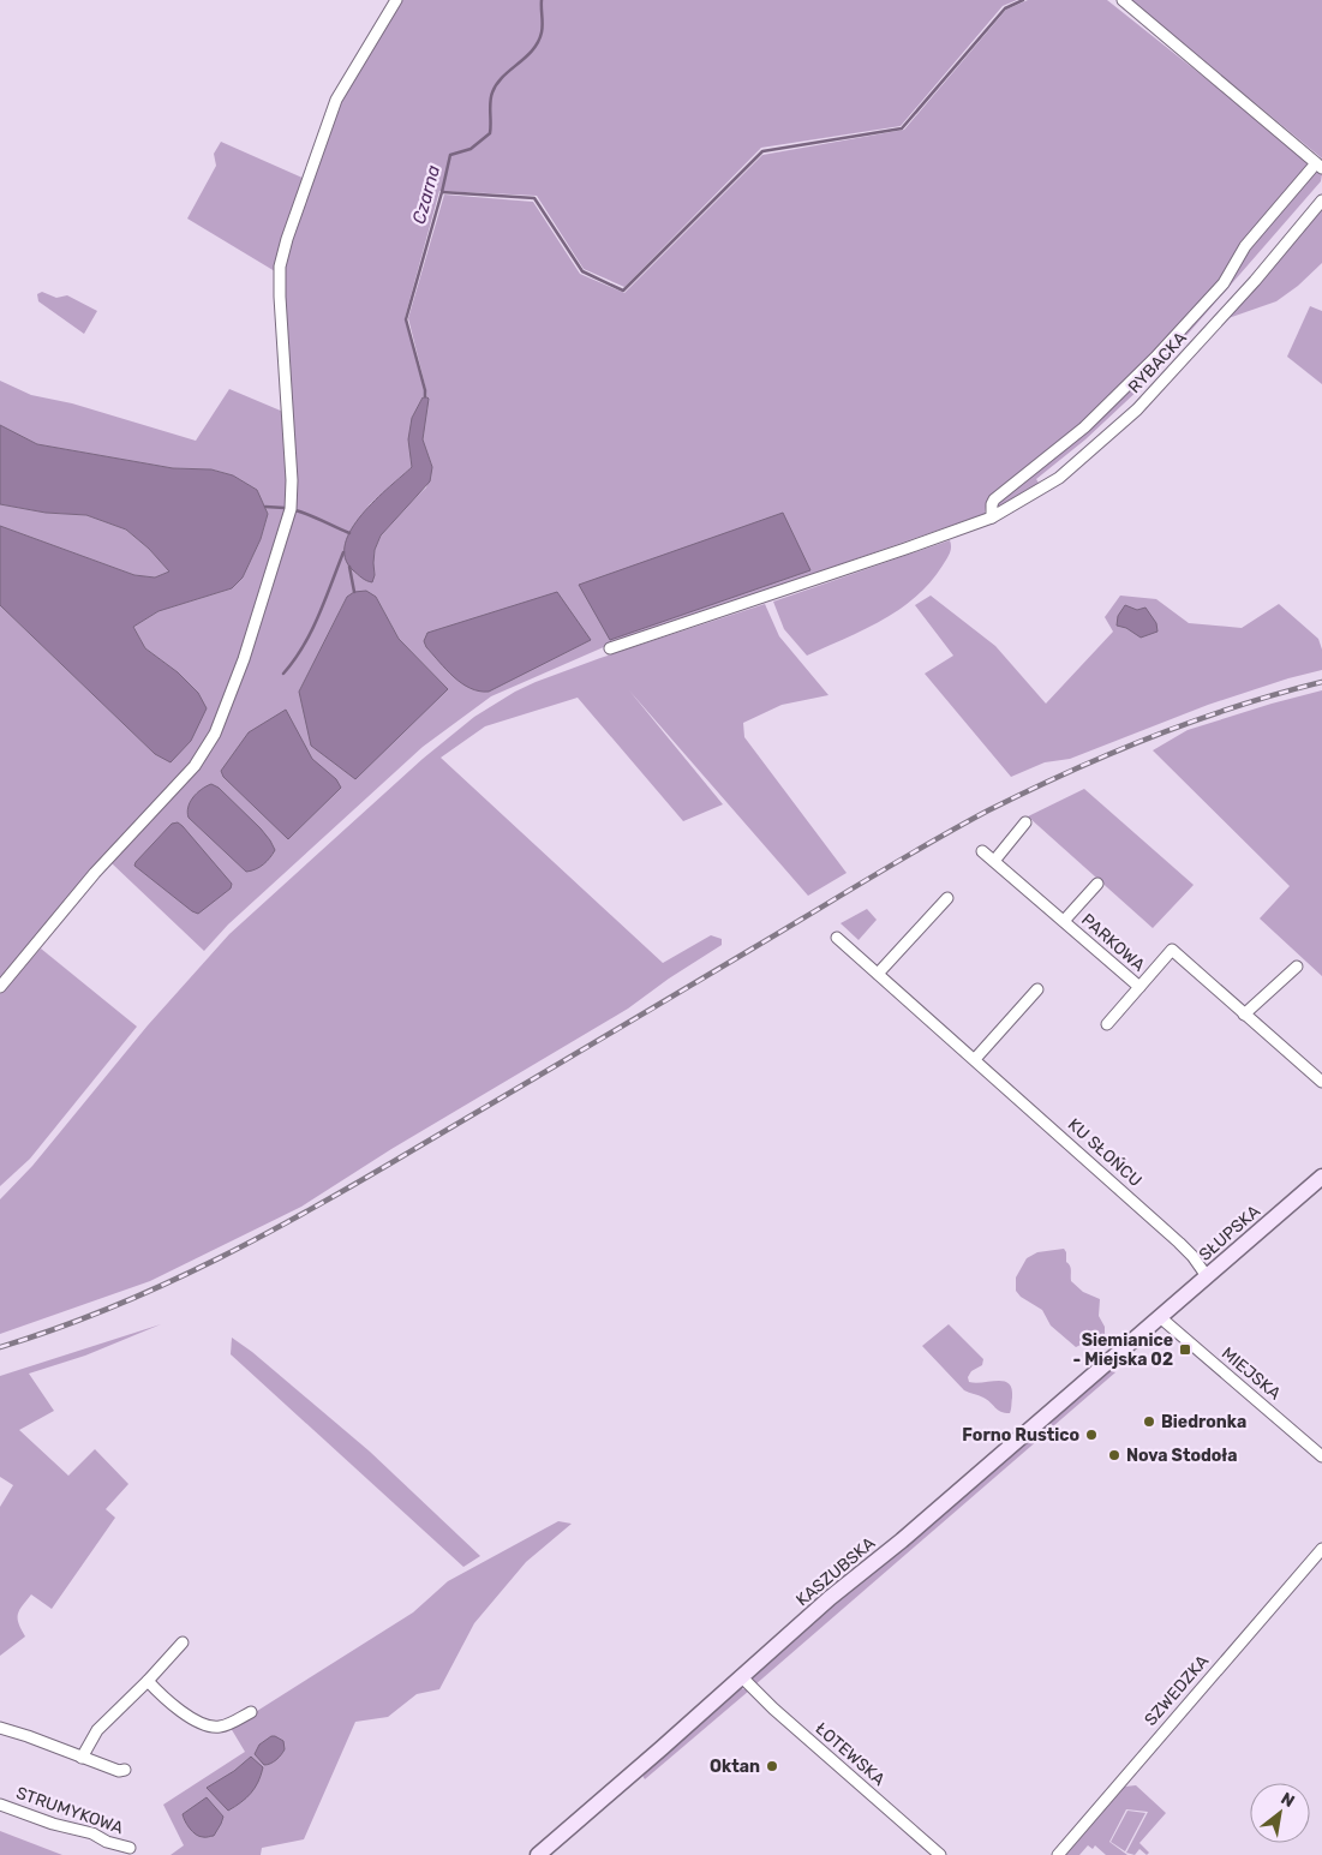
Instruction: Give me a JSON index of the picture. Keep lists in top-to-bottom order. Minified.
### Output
{"streets":{"main road":["SŁUPSKA","KASZUBSKA"],"street":["RYBACKA","PARKOWA","KU SŁOŃCU","MIEJSKA","SZWEDZKA","ŁOTEWSKA","STRUMYKOWA"]},"crossings":[["KU SŁOŃCU","SŁUPSKA"],["SŁUPSKA","MIEJSKA"],["SŁUPSKA","KASZUBSKA"],["MIEJSKA","KASZUBSKA"],["KASZUBSKA","ŁOTEWSKA"]],"water":["Czarna"],"places":{"transit":["Siemianice - Miejska 02"],"other":["Biedronka","Forno Rustico","Nova Stodoła","Oktan"]},"north":"top right"}
